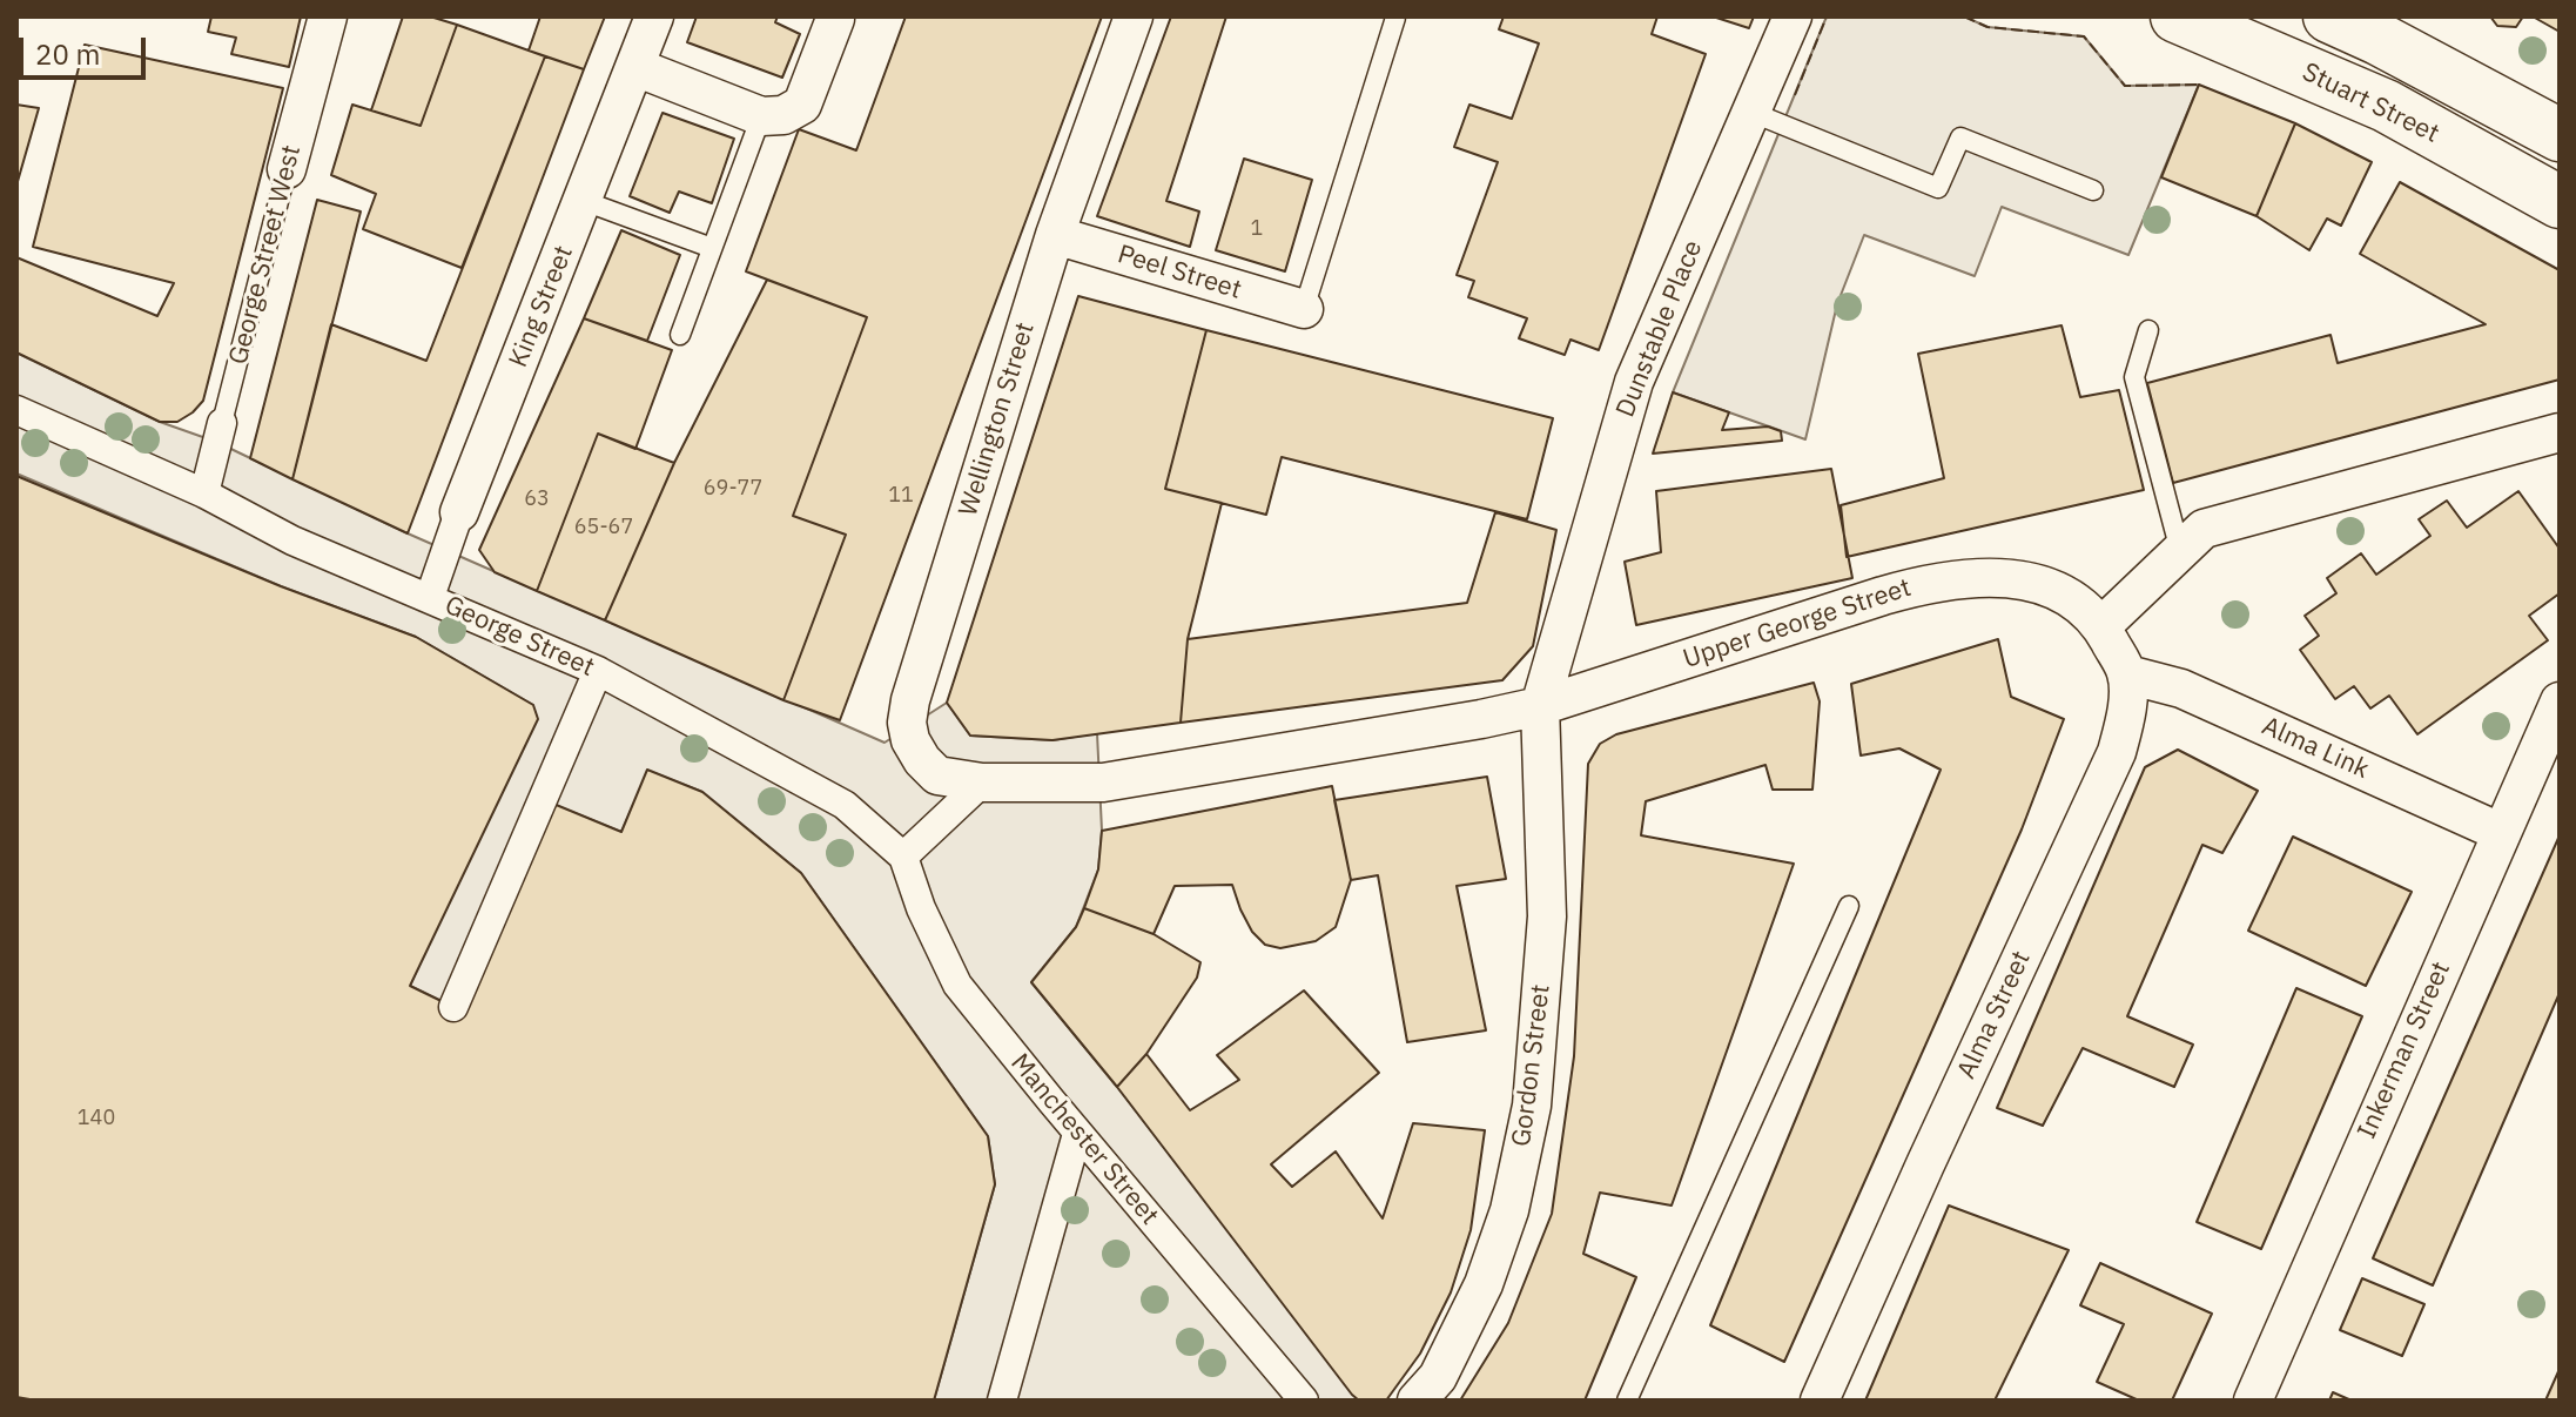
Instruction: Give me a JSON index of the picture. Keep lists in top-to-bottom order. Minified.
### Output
{"streets":{"highway":["Stuart Street"],"street":["George Street West","Peel Street","King Street","Dunstable Place","Wellington Street","Upper George Street","George Street","Alma Link","Alma Street","Inkerman Street","Gordon Street","Manchester Street"]},"crossings":[["George Street West","George Street"],["Peel Street","Wellington Street"],["King Street","George Street"],["Dunstable Place","Upper George Street"],["Dunstable Place","Gordon Street"],["Wellington Street","Upper George Street"],["Upper George Street","Gordon Street"],["George Street","Manchester Street"],["Alma Link","Alma Street"],["Alma Link","Inkerman Street"]],"house_numbers":["1","69-77","11","63","65-67","140"],"scale_bar":"20 m"}
